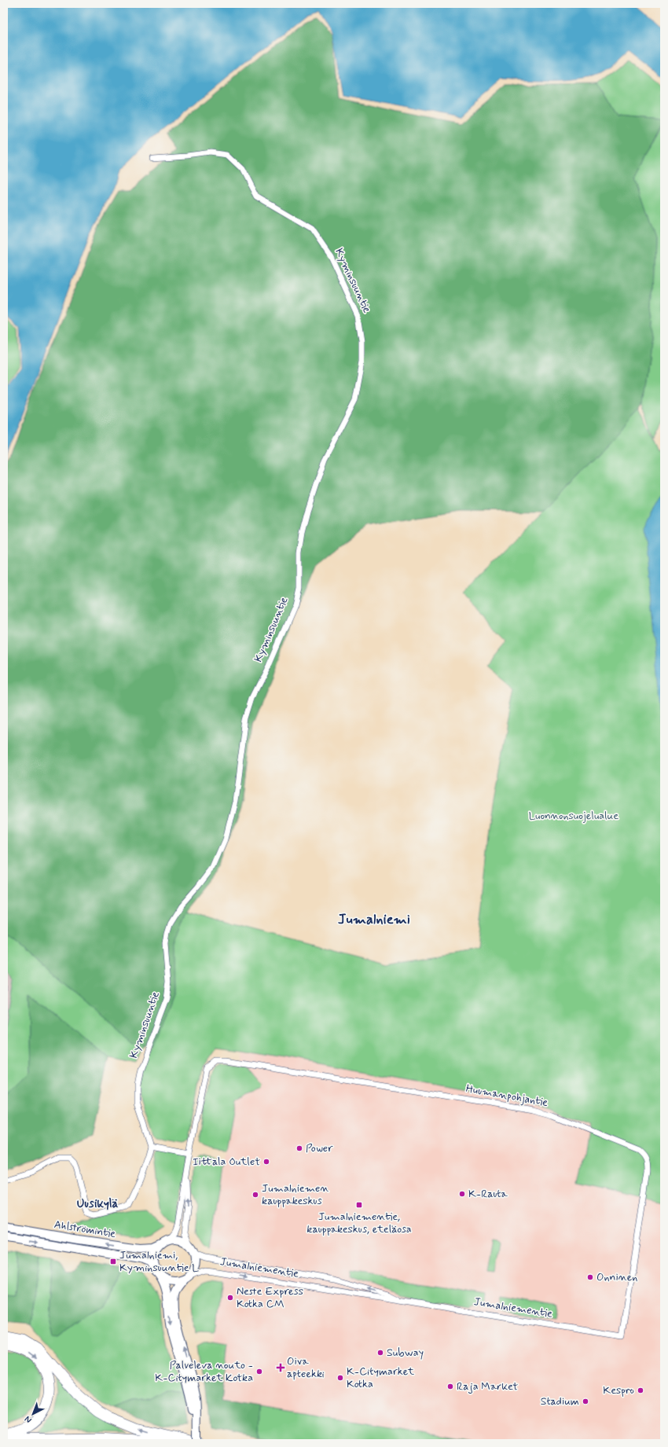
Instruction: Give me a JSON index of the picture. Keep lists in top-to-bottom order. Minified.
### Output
{"streets":{"street":["Kyminsuuntie","Huumanpohjantie","Ahlströmintie","Jumalniementie"]},"crossings":[["Huumanpohjantie","Jumalniementie"],["Ahlströmintie","Jumalniementie"]],"districts":["Jumalniemi","Uusikylä"],"parks":["Luonnonsuojelualue"],"places":{"other":["Power","Iittala Outlet","K-Rauta","Jumalniemen kauppakeskus","Onninen","Neste Express Kotka CM","Subway","Palveleva nouto - K-Citymarket Kotka","K-Citymarket Kotka","Raja Market","Kespro","Stadium"],"transit":["Jumalniementie, kauppakeskus, eteläosa","Jumalniemi, Kyminsuuntie L"],"health":["Oiva apteekki"]},"north":"bottom left"}
